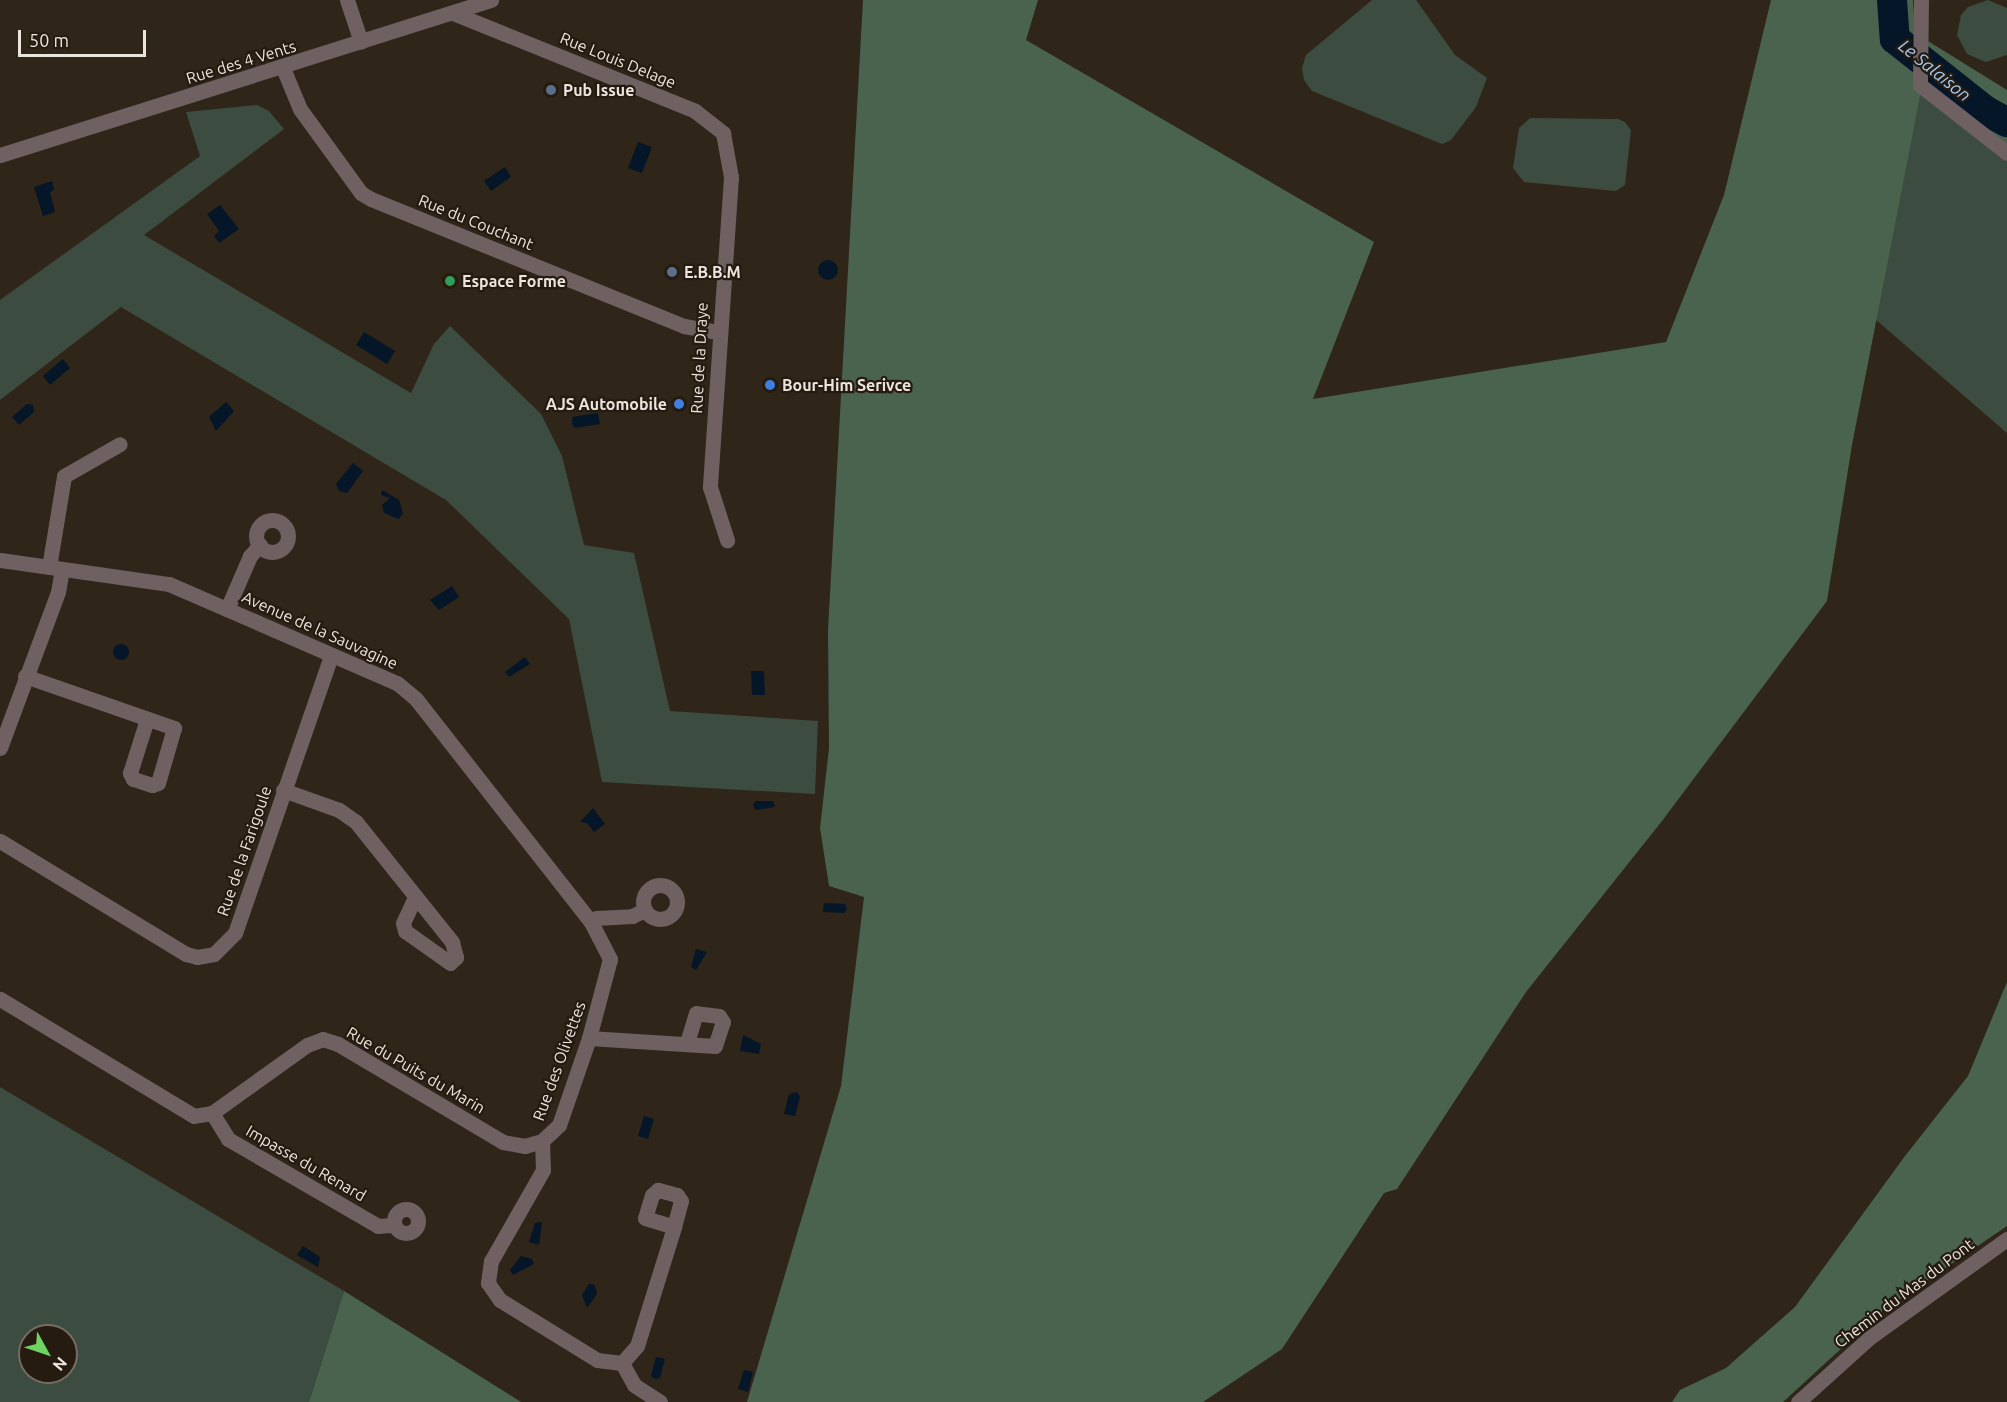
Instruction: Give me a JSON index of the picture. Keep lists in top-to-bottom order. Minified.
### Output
{"streets":{"street":["Rue Louis Delage","Rue des 4 Vents","Rue du Couchant","Rue de la Draye","Avenue de la Sauvagine","Rue de la Farigoule","Rue des Olivettes","Rue du Puits du Marin","Impasse du Renard","Chemin du Mas du Pont"]},"crossings":[["Rue Louis Delage","Rue des 4 Vents"],["Rue Louis Delage","Rue de la Draye"],["Rue des 4 Vents","Rue du Couchant"],["Rue du Couchant","Rue de la Draye"],["Avenue de la Sauvagine","Rue de la Farigoule"],["Avenue de la Sauvagine","Rue des Olivettes"],["Rue des Olivettes","Rue du Puits du Marin"],["Rue du Puits du Marin","Impasse du Renard"]],"water":["Le Salaison"],"places":["Pub Issue","E.B.B.M","Espace Forme","Bour-Him Serivce","AJS Automobile"],"scale_bar":"50 m","north":"bottom right"}
